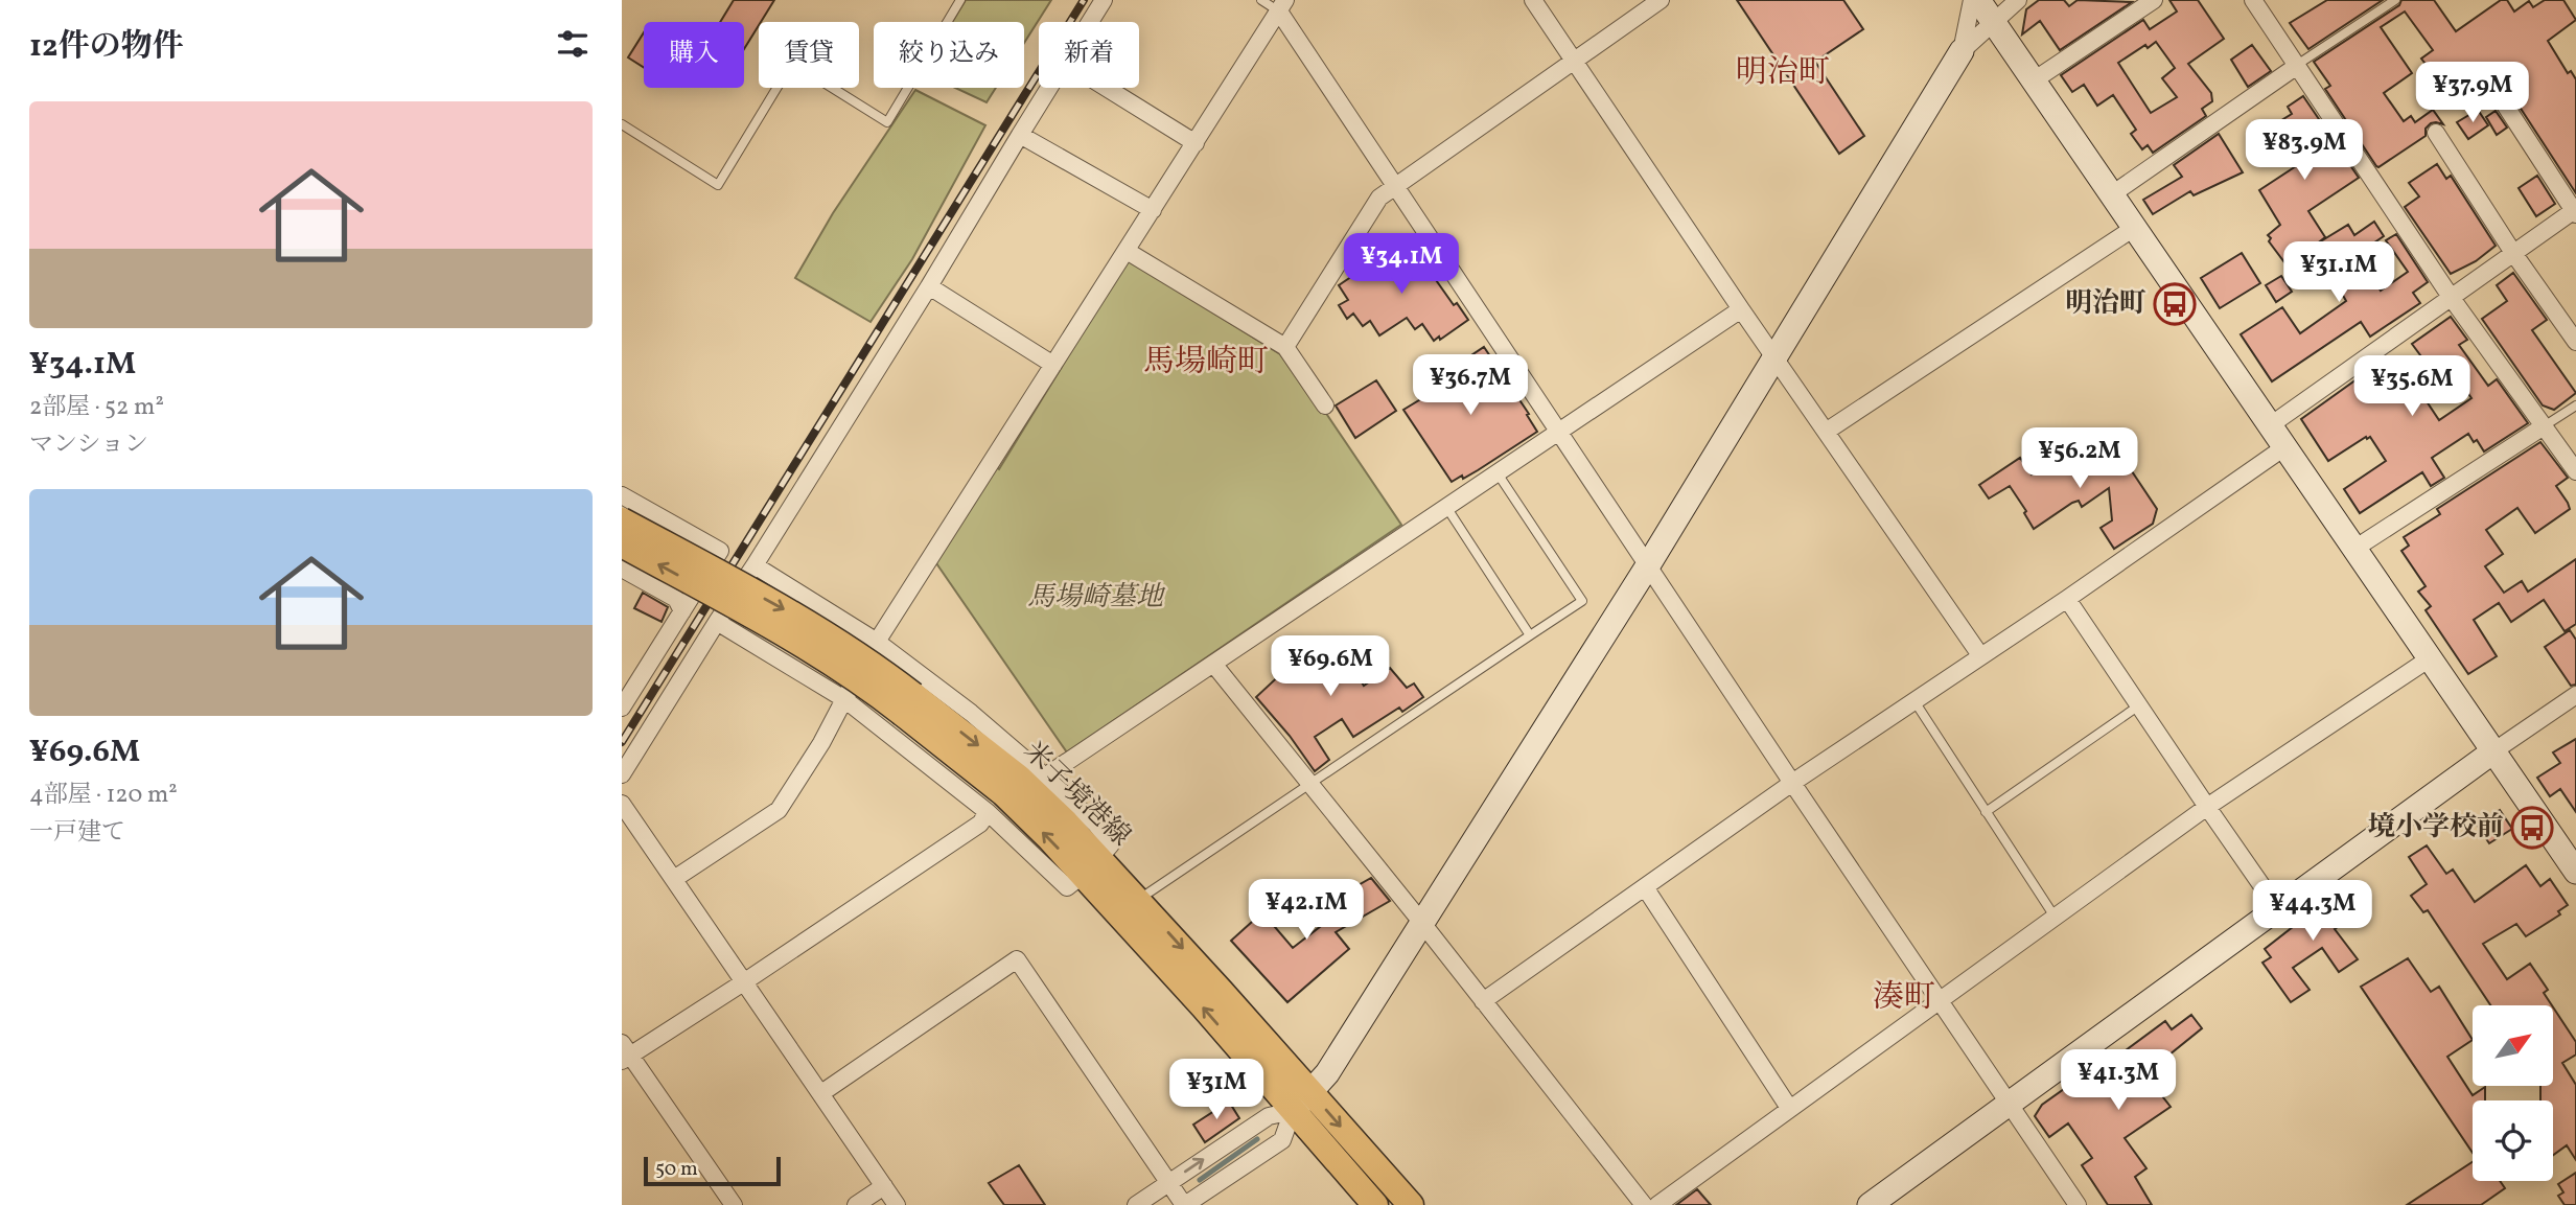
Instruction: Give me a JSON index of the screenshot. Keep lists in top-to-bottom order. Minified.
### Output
{"streets":{"main road":["米子境港線"]},"districts":["明治町","馬場崎町","湊町"],"parks":["馬場崎墓地"],"places":{"bus stop":["明治町","境小学校前"]},"scale_bar":"50 m","north":"top right","page":{"heading":"12件の物件","chip":["購入","賃貸","絞り込み","新着"],"price":["¥37.9M","¥83.9M","¥34.1M","¥31.1M","¥36.7M","¥35.6M","¥56.2M","¥69.6M","¥42.1M","¥44.3M","¥41.3M","¥31M"],"list":[{"name":"¥34.1M","note":"2部屋 · 52 m² · マンション"},{"name":"¥69.6M","note":"4部屋 · 120 m² · 一戸建て"}],"scale":"50 m"}}
